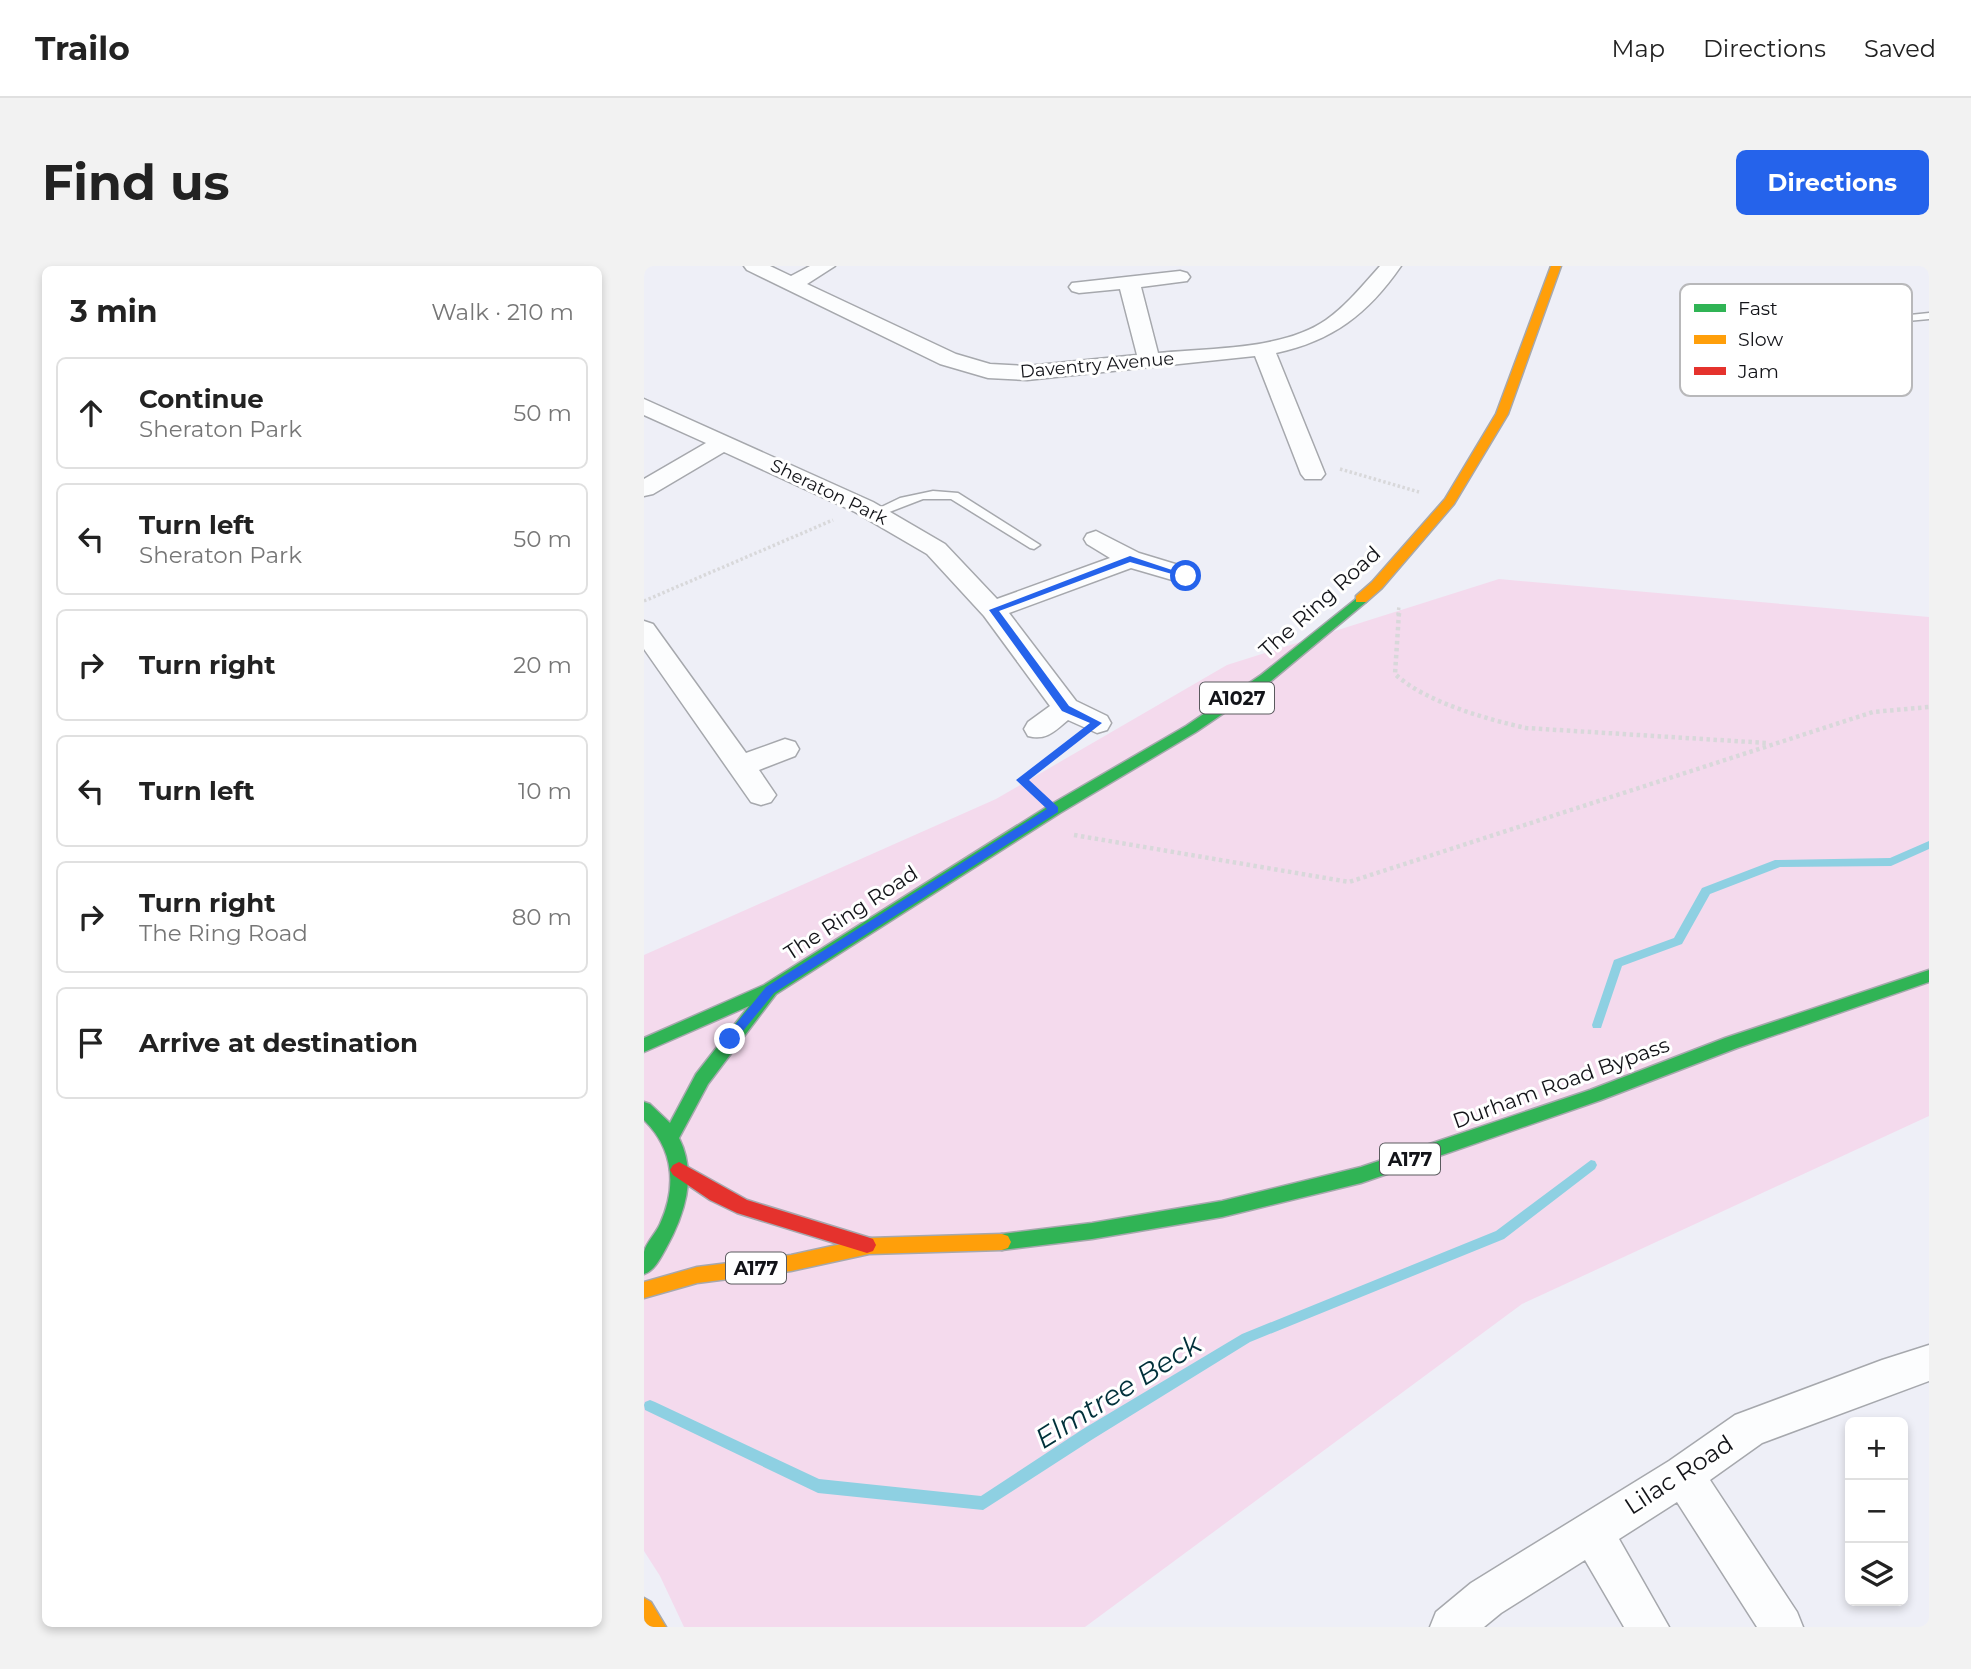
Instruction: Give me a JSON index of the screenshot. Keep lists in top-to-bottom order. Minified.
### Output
{"streets":{"main road":["The Ring Road","A1027","Durham Road Bypass","A177"],"street":["Daventry Avenue","Sheraton Park","Lilac Road"]},"water":["Elmtree Beck"],"legend":["Fast","Slow","Jam"],"page":{"header":"Trailo","nav":["Map","Directions","Saved"],"buttons":"Directions","title":"Find us","heading":["3 min","Walk · 210 m"],"list":[["Continue","Sheraton Park","50 m"],["Turn left","Sheraton Park","50 m"],["Turn right","20 m"],["Turn left","10 m"],["Turn right","The Ring Road","80 m"],"Arrive at destination"],"map_buttons":["+","−"]}}
